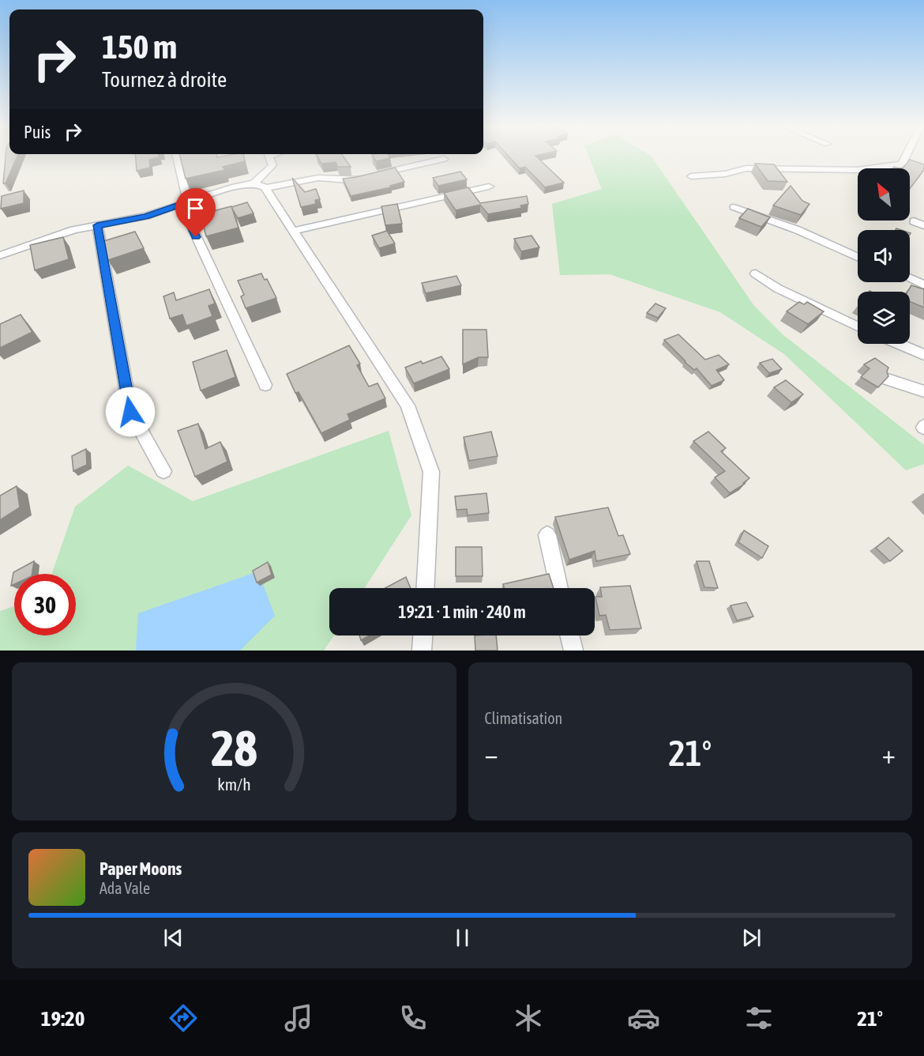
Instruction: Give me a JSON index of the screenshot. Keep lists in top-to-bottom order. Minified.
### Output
{"north":"top left","page":{"turn":["150 m","Tournez à droite"],"then":"Puis","limit":"30","trip":"19:21 · 1 min · 240 m","tile":"Climatisation","heat":["−","21°","+"],"song":["Paper Moons","Ada Vale"],"tabs":["19:20","21°"],"gauge":["28","km/h"]}}
